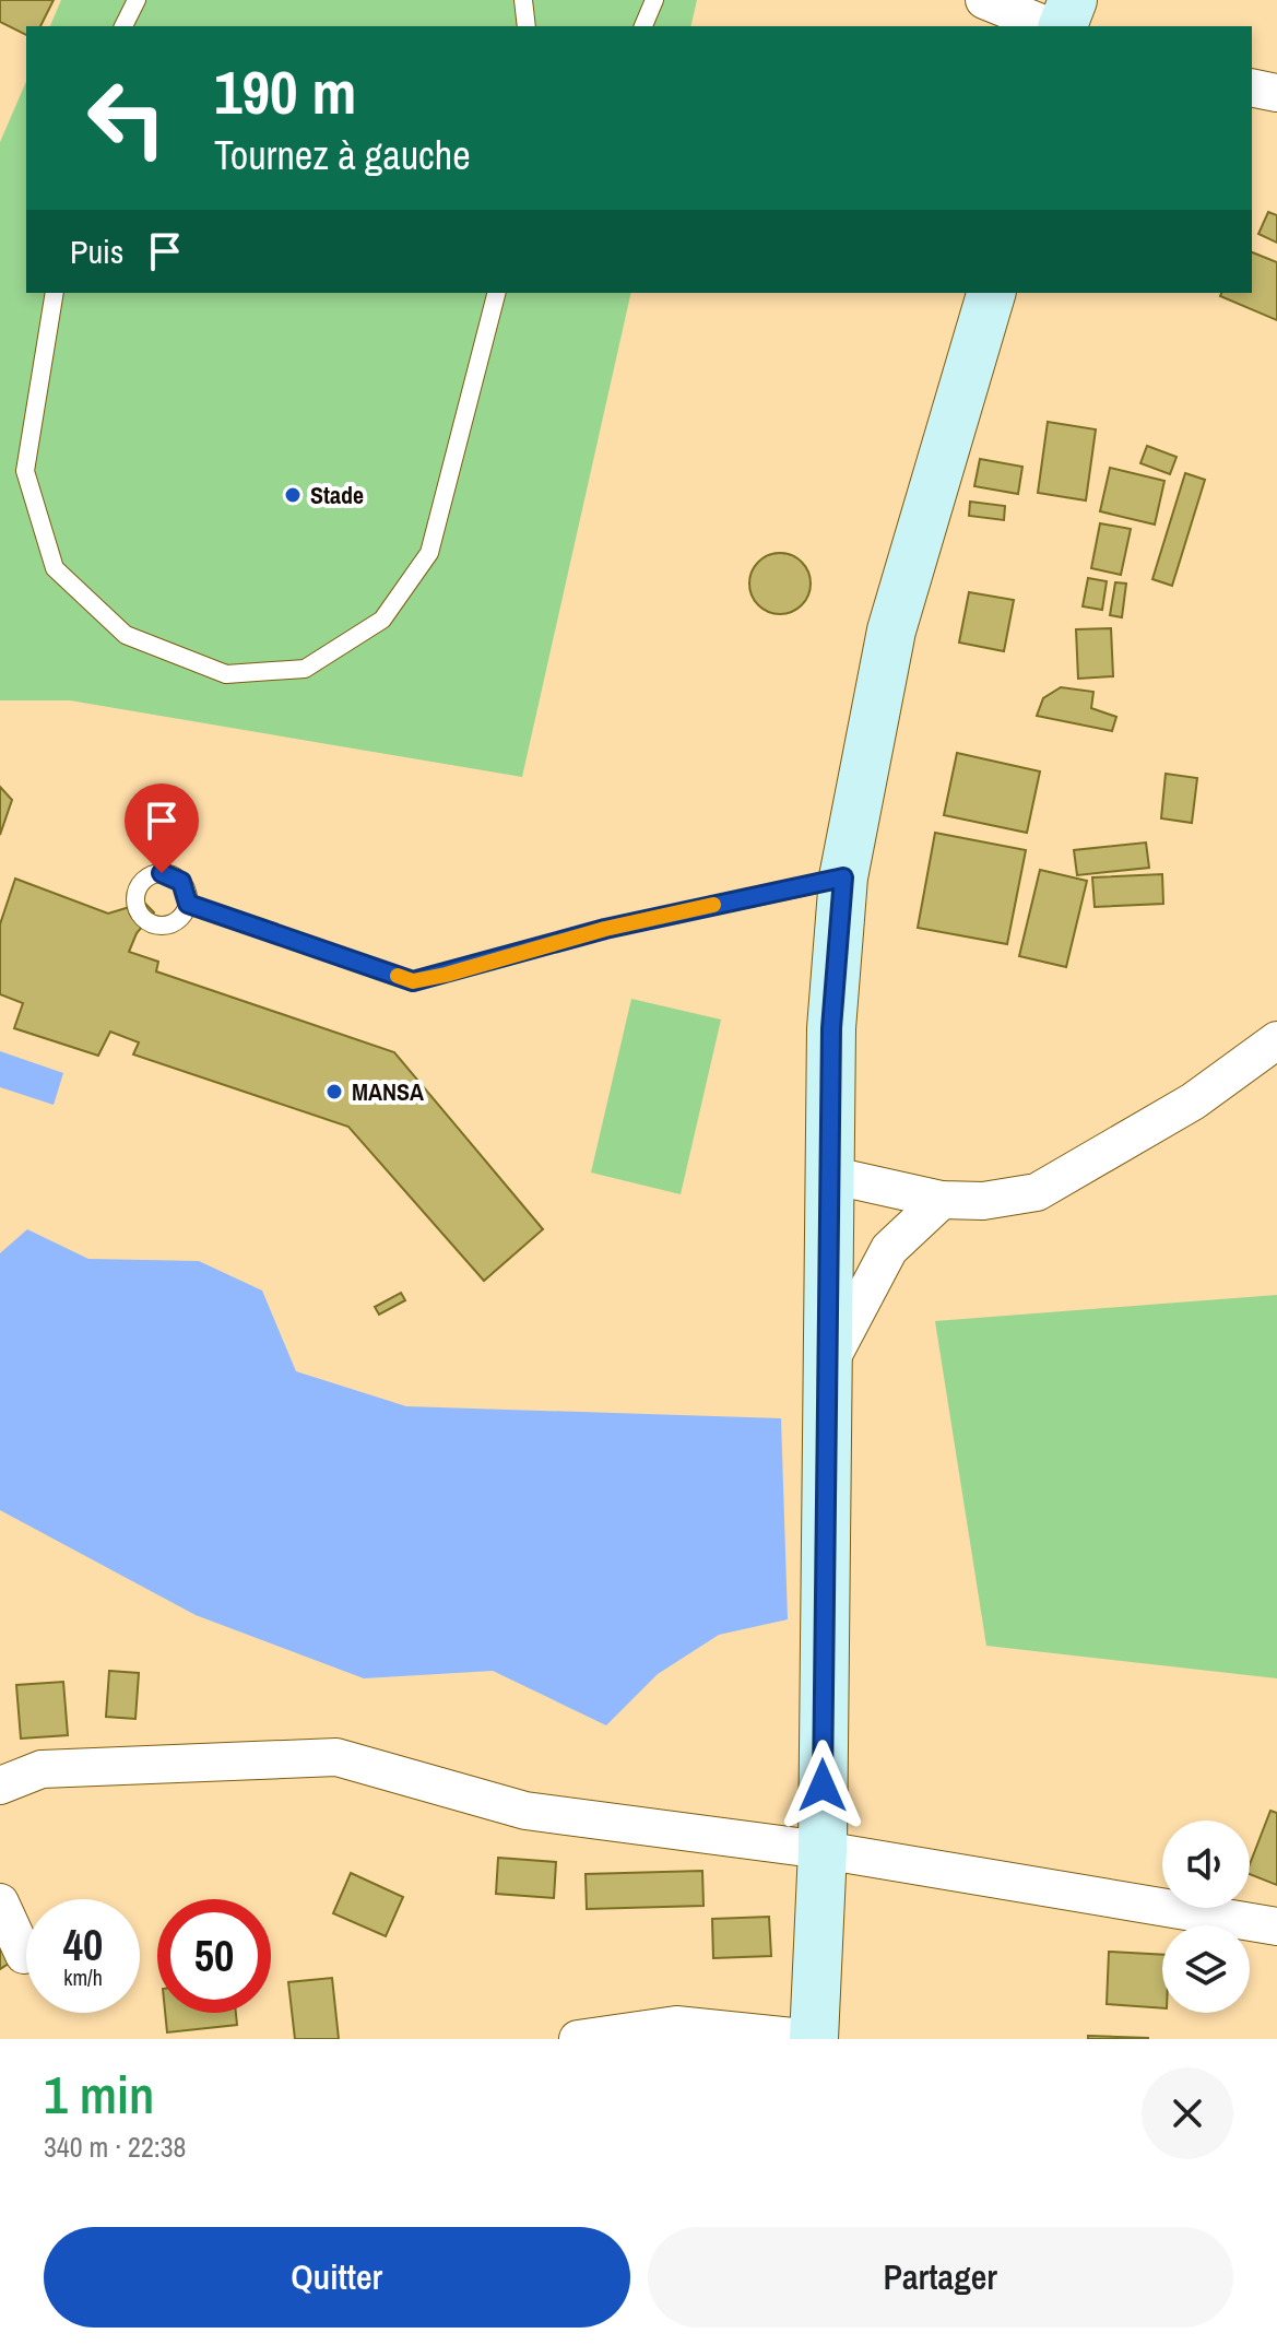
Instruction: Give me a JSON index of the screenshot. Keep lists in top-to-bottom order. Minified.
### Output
{"places":["Stade","MANSA"],"page":{"turn":["190 m","Tournez à gauche"],"then":"Puis","speed":"40 km/h","limit":"50","heading":["1 min","340 m · 22:38"],"buttons":["Quitter","Partager"]}}
